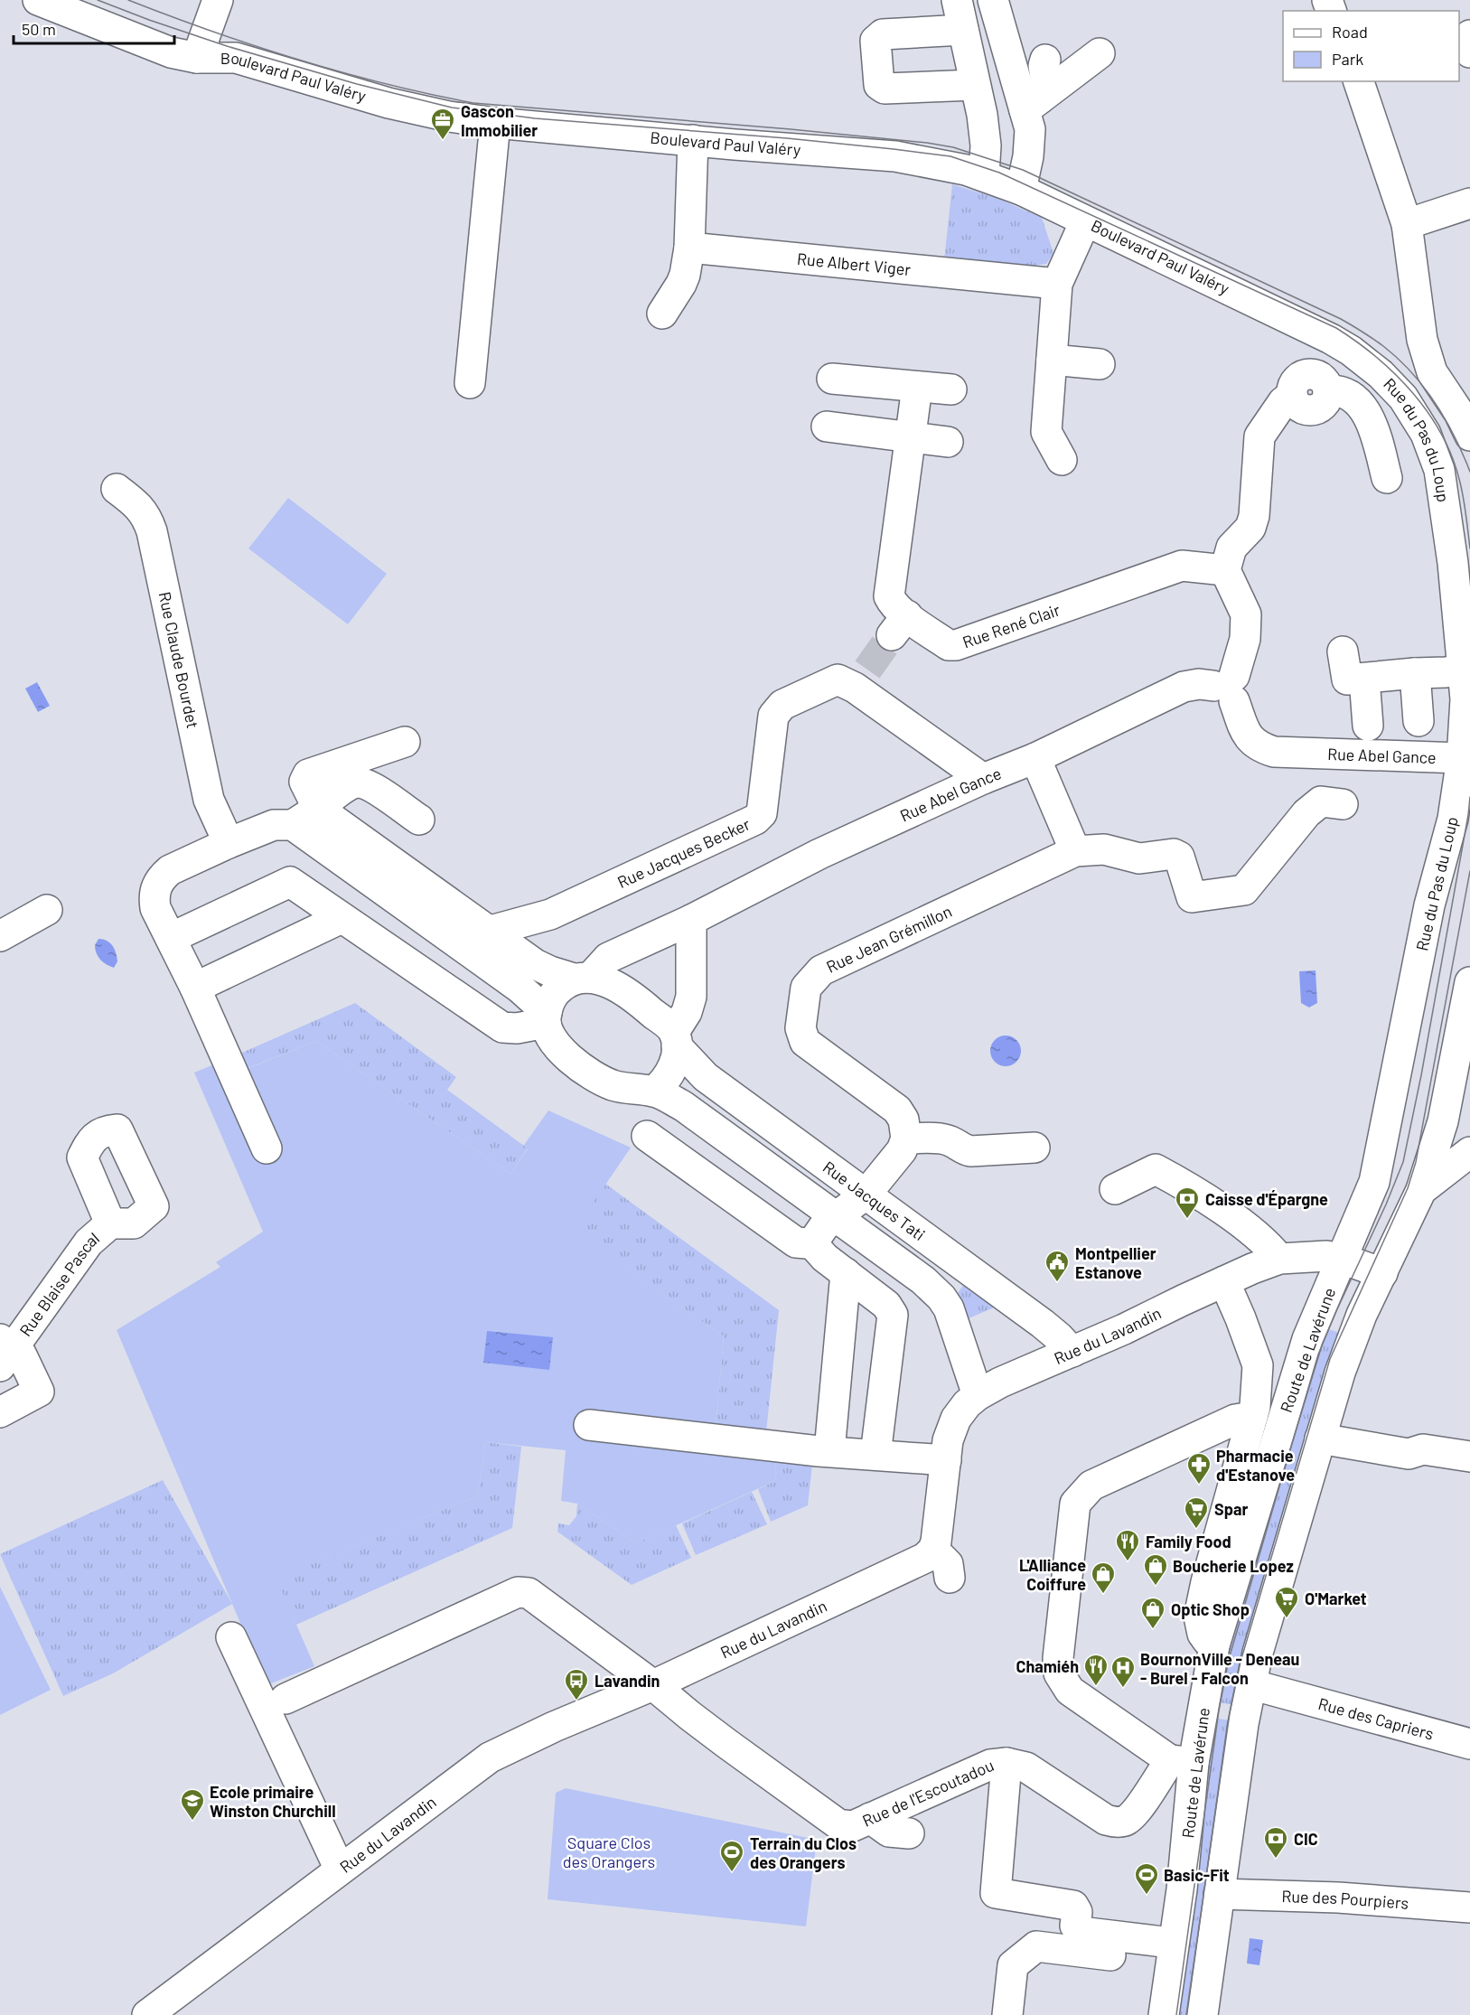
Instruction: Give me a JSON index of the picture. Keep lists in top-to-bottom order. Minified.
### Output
{"streets":{"street":["Boulevard Paul Valéry","Rue Albert Viger","Rue du Pas du Loup","Rue René Clair","Rue Claude Bourdet","Rue Abel Gance","Rue Jacques Becker","Rue Jean Grémillon","Rue Jacques Tati","Rue Blaise Pascal","Rue du Lavandin","Route de Lavérune","Rue des Capriers","Rue de l'Escoutadou","Rue des Pourpiers"]},"crossings":[["Boulevard Paul Valéry","Rue du Pas du Loup"],["Rue du Pas du Loup","Rue Abel Gance"],["Rue du Pas du Loup","Route de Lavérune"],["Rue Abel Gance","Rue Jacques Becker"],["Rue Abel Gance","Rue Jacques Tati"],["Rue Jacques Tati","Rue du Lavandin"],["Rue du Lavandin","Route de Lavérune"],["Rue du Lavandin","Rue de l'Escoutadou"],["Route de Lavérune","Rue de l'Escoutadou"]],"parks":["Square Clos des Orangers"],"places":{"office":["Gascon Immobilier"],"bank":["Caisse d'Épargne","CIC"],"public building":["Montpellier Estanove"],"pharmacy":["Pharmacie d'Estanove"],"supermarket":["Spar","O'Market"],"restaurant":["Family Food","Chamiéh"],"shop":["Boucherie Lopez","L'Alliance Coiffure","Optic Shop"],"hospital":["BournonVille - Deneau - Burel - Falcon"],"bus stop":["Lavandin"],"school or university":["Ecole primaire Winston Churchill"],"sports":["Terrain du Clos des Orangers","Basic-Fit"]},"legend":["Road","Park"],"scale_bar":"50 m"}
